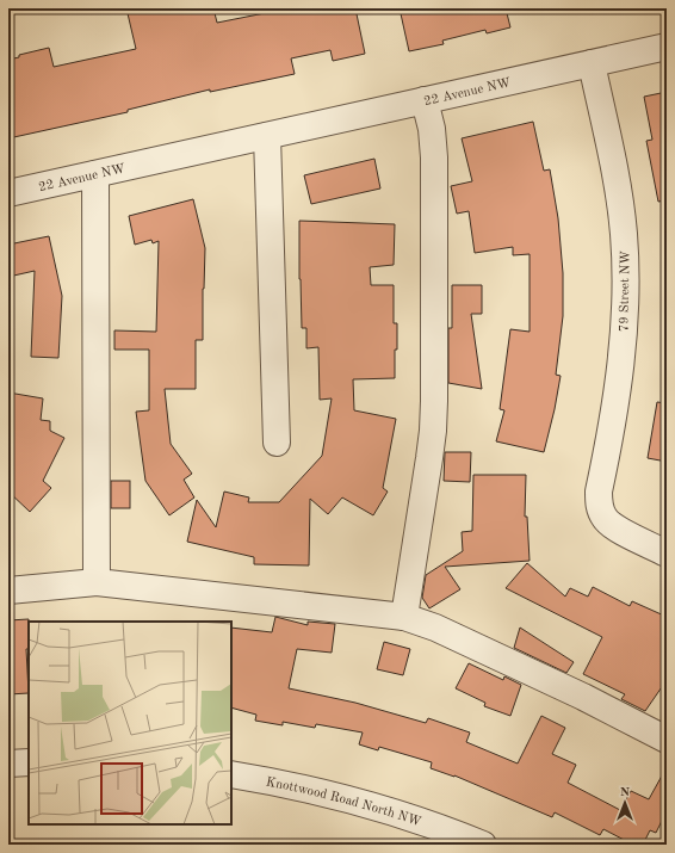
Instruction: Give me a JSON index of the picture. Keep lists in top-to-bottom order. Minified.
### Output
{"streets":{"street":["22 Avenue NW","79 Street NW","Knottwood Road North NW"]},"crossings":[["22 Avenue NW","79 Street NW"]],"north":"top"}
